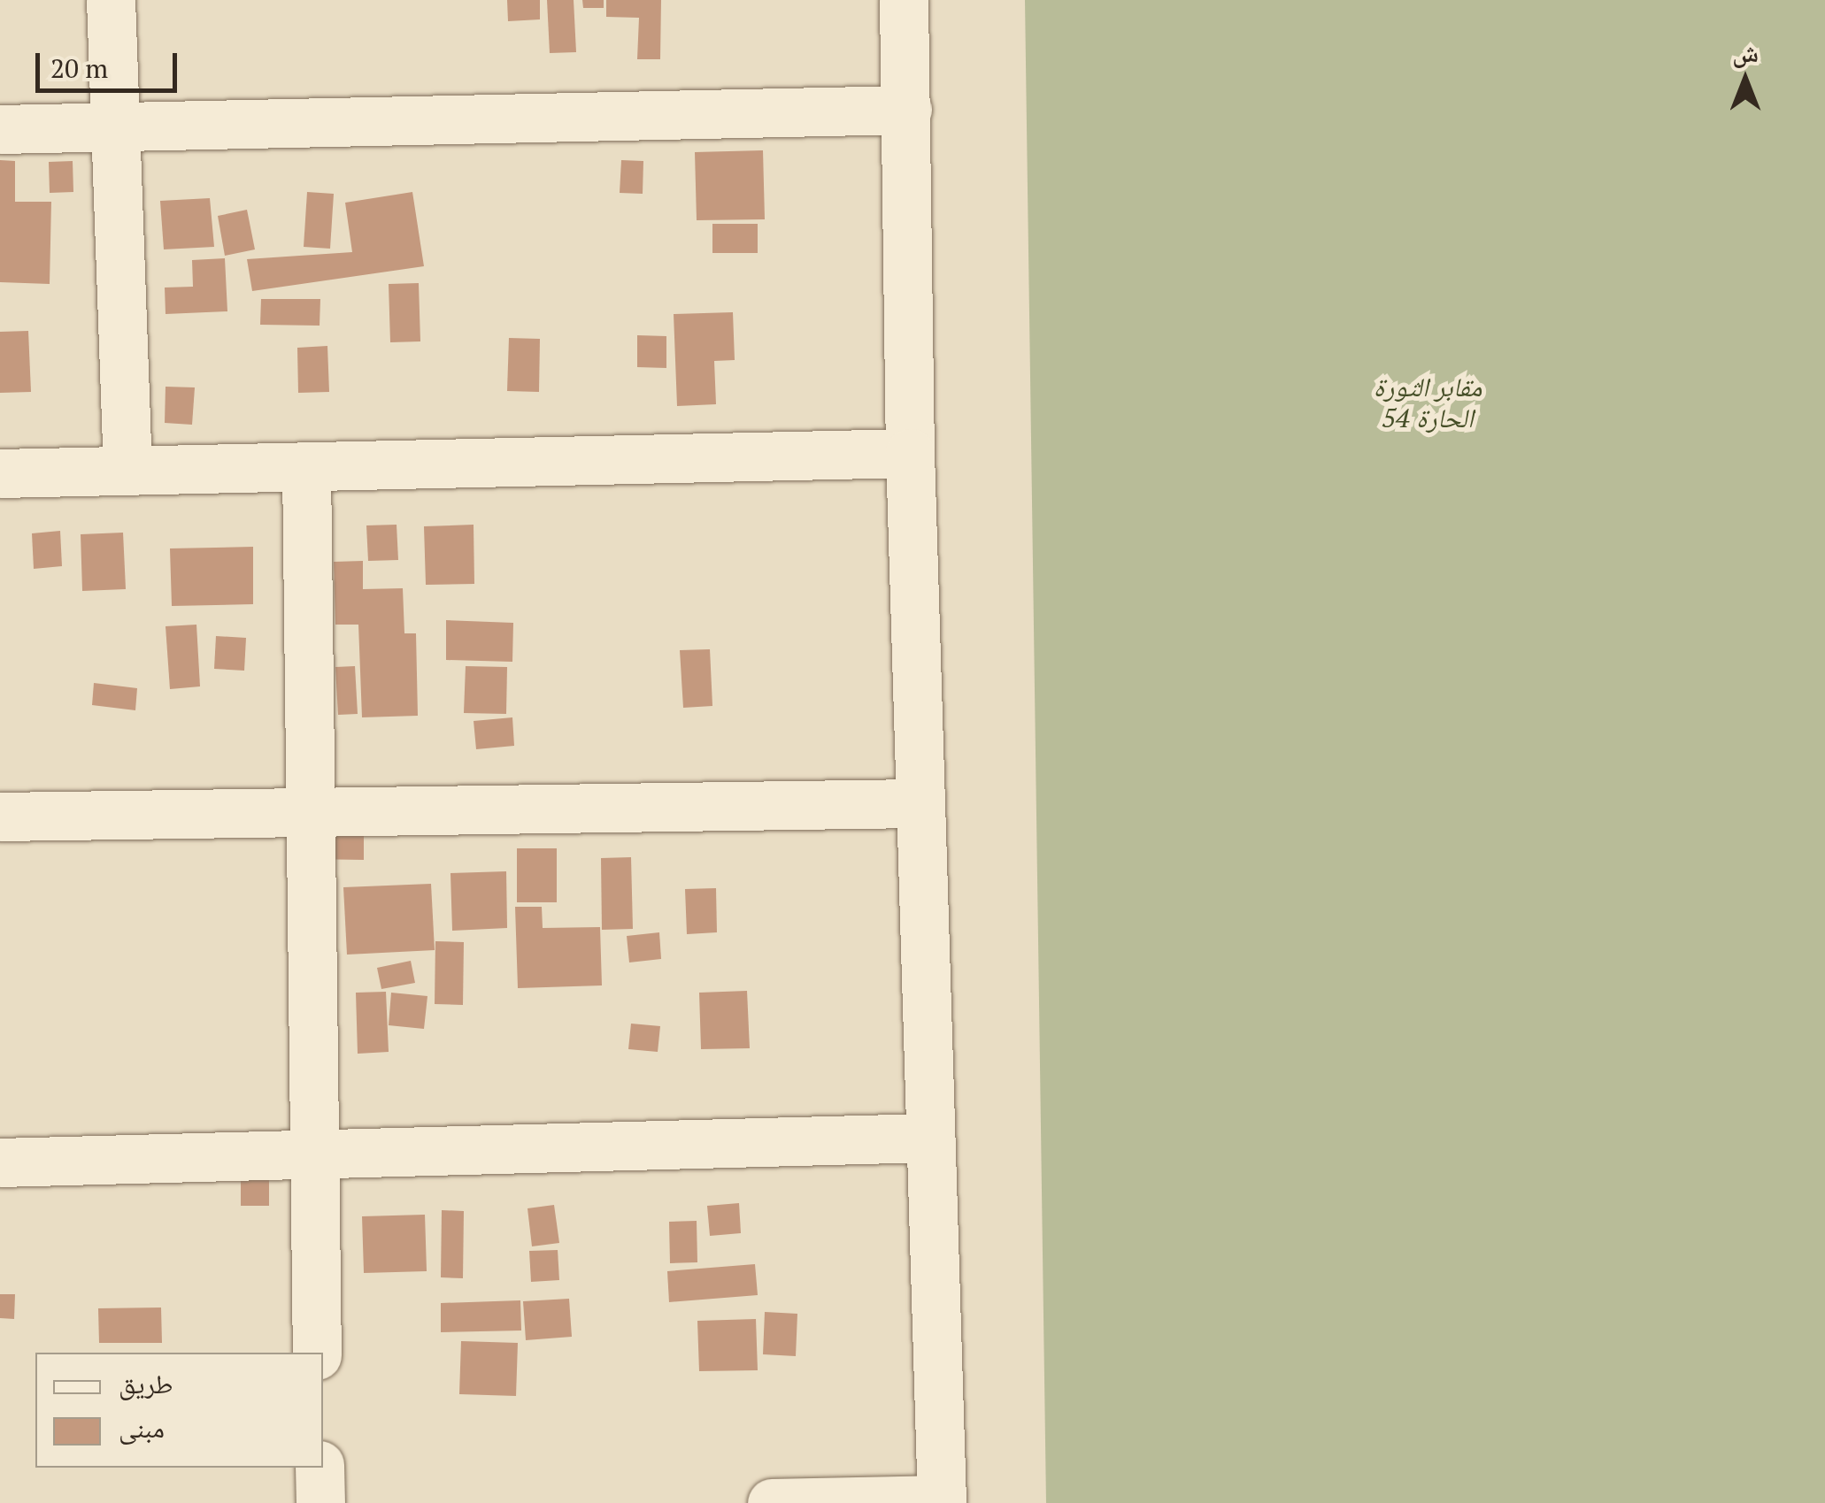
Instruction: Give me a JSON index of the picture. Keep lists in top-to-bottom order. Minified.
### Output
{"parks":["مقابر الثورة الحارة 54"],"legend":["طريق","مبنى"],"scale_bar":"20 m","north":"top"}
